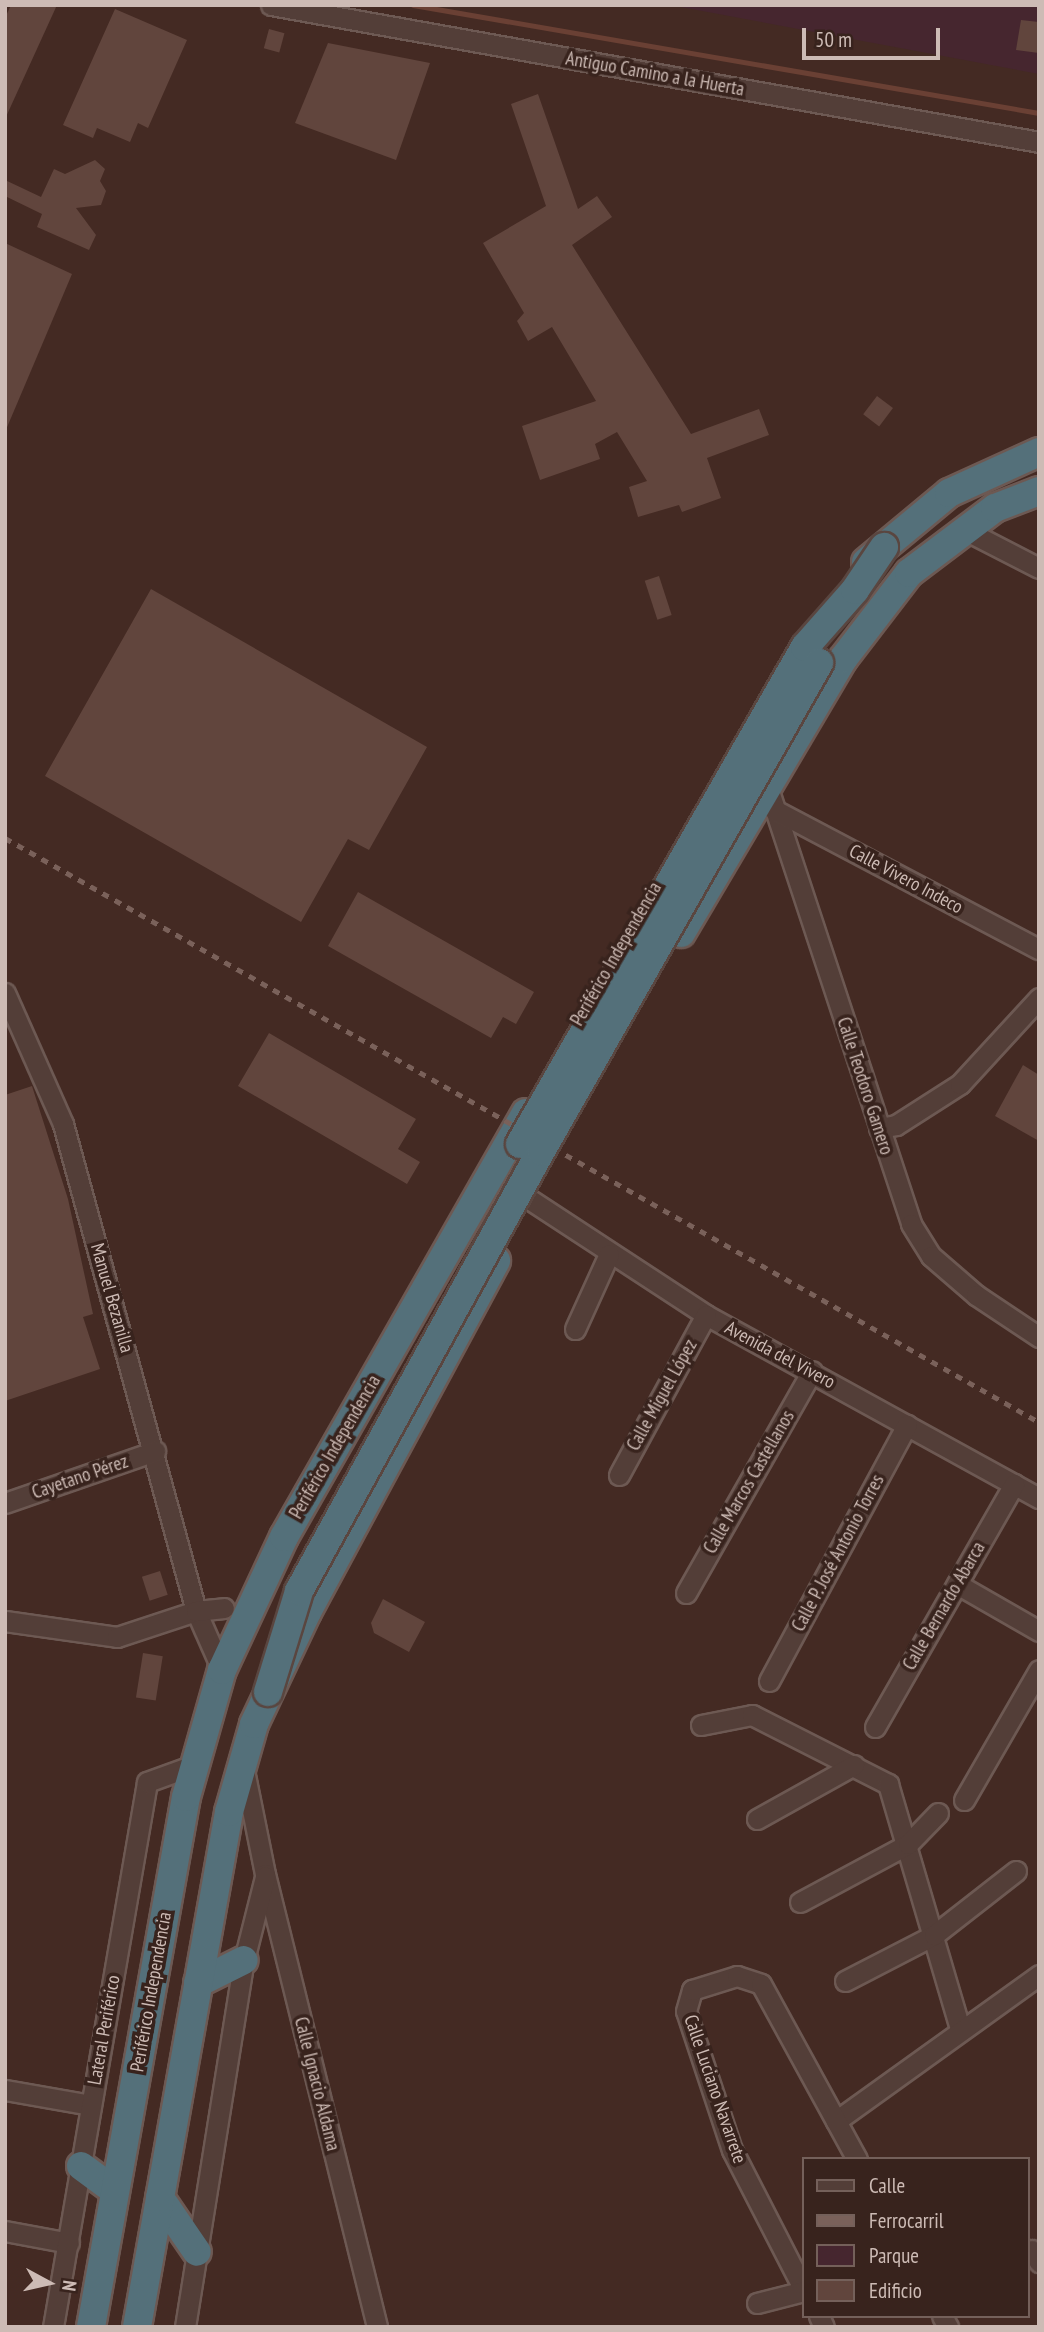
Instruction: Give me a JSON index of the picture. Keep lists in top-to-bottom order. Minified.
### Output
{"streets":{"highway":["Periférico Independencia"],"street":["Antiguo Camino a la Huerta","Calle Vivero Indeco","Calle Teodoro Gamero","Manuel Bezanilla","Avenida del Vivero","Calle Miguel López","Cayetano Pérez","Calle Marcos Castellanos","Calle P. José Antonio Torres","Calle Bernardo Abarca","Lateral Periférico","Calle Ignacio Aldama","Calle Luciano Navarrete"]},"crossings":[["Calle Vivero Indeco","Periférico Independencia"],["Calle Vivero Indeco","Calle Teodoro Gamero"],["Periférico Independencia","Calle Teodoro Gamero"],["Periférico Independencia","Manuel Bezanilla"],["Periférico Independencia","Avenida del Vivero"],["Periférico Independencia","Lateral Periférico"],["Manuel Bezanilla","Cayetano Pérez"],["Avenida del Vivero","Calle Miguel López"],["Avenida del Vivero","Calle Marcos Castellanos"],["Avenida del Vivero","Calle P. José Antonio Torres"],["Avenida del Vivero","Calle Bernardo Abarca"]],"legend":["Calle","Ferrocarril","Parque","Edificio"],"scale_bar":"50 m","north":"right"}
